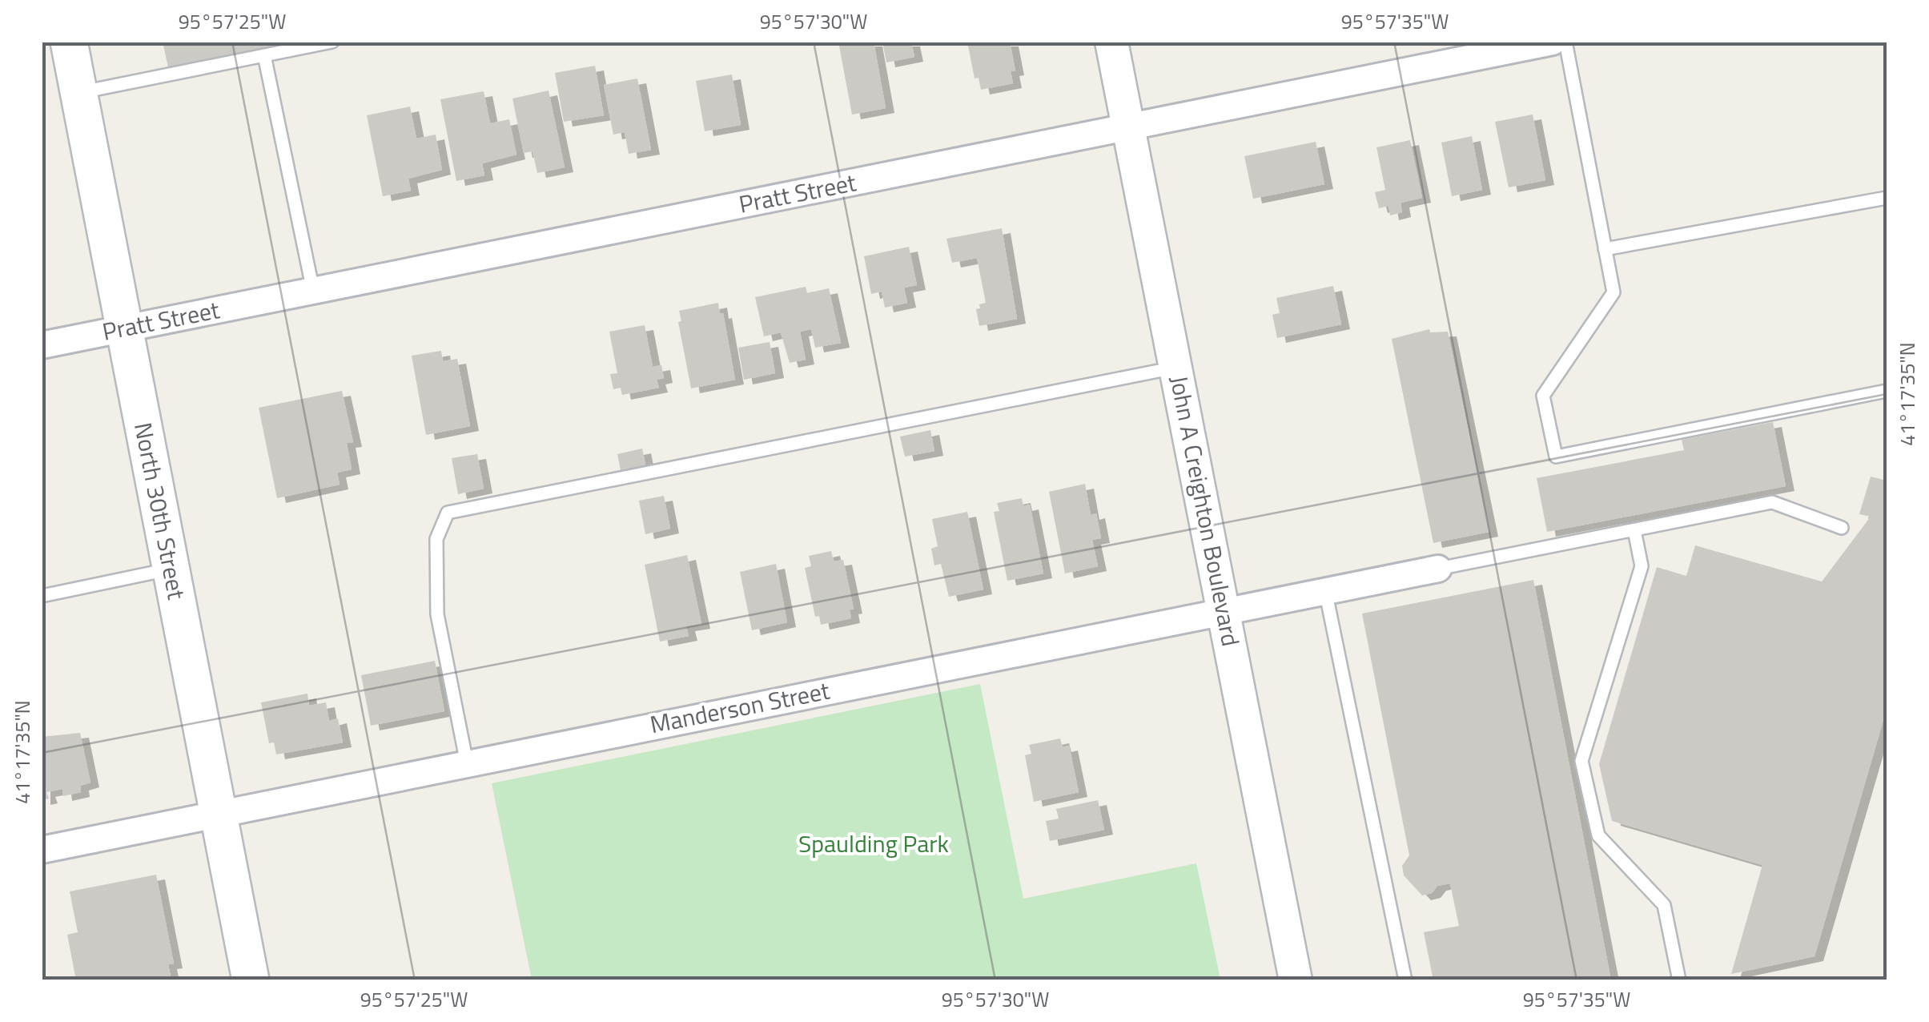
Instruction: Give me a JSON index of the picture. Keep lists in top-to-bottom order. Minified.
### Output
{"streets":{"main road":["North 30th Street"],"street":["Pratt Street","John A Creighton Boulevard","Manderson Street"]},"crossings":[["Pratt Street","North 30th Street"],["Pratt Street","John A Creighton Boulevard"],["North 30th Street","Manderson Street"],["John A Creighton Boulevard","Manderson Street"]],"parks":["Spaulding Park"],"coordinates":["95°57'25\"W","95°57'30\"W","95°57'35\"W","41°17'35\"N"]}
